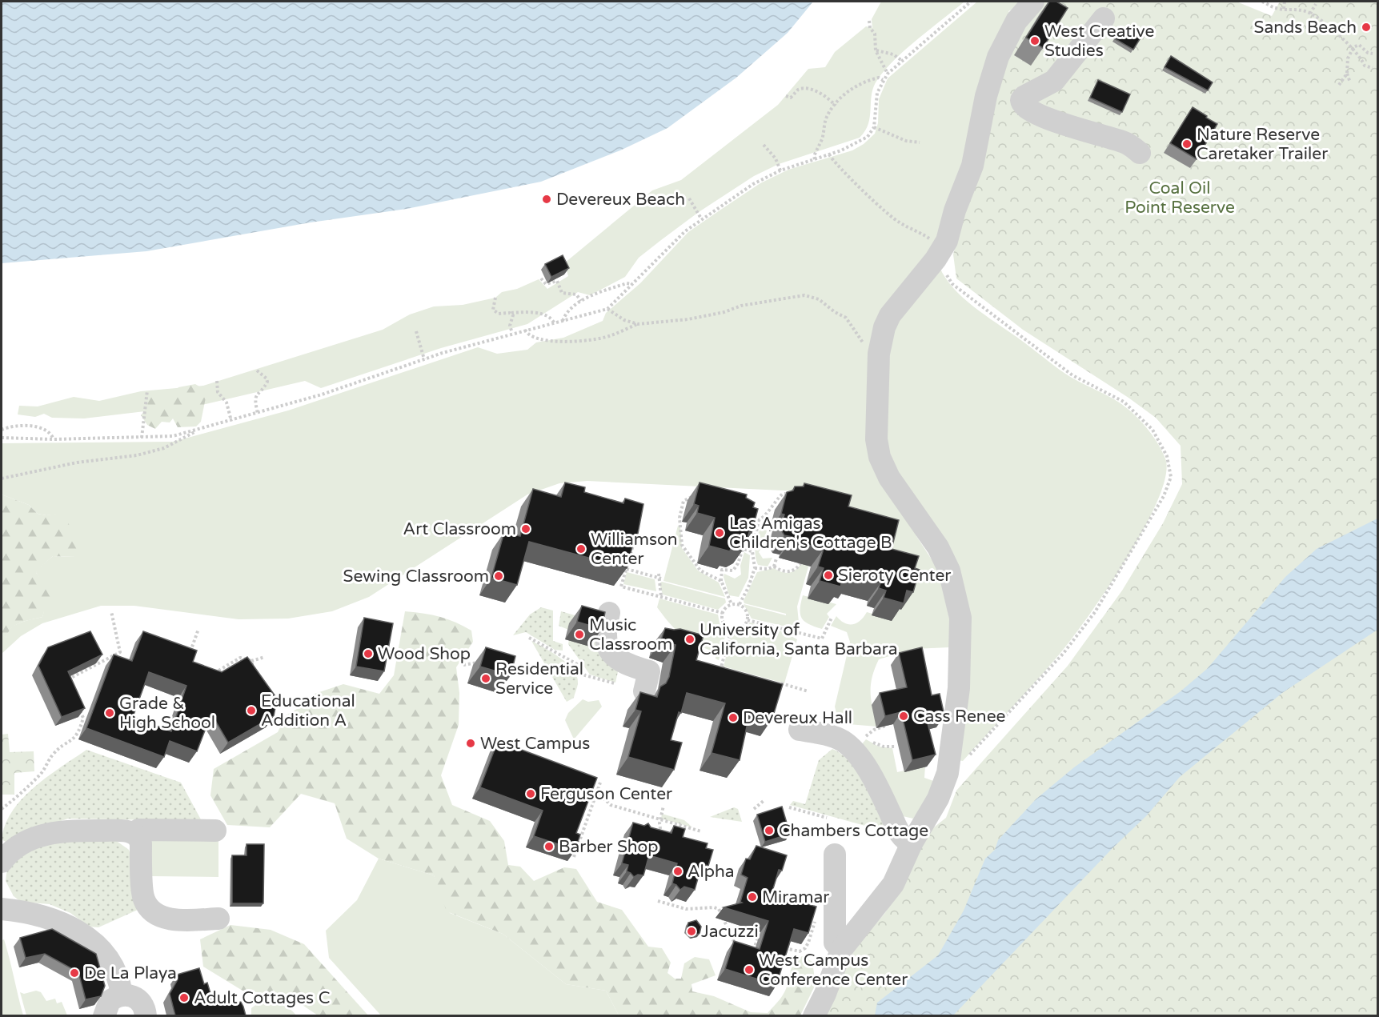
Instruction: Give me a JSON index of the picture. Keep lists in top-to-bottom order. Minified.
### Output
{"parks":["Coal Oil Point Reserve"],"places":["Sands Beach","West Creative Studies","Nature Reserve Caretaker Trailer","Devereux Beach","Art Classroom","Las Amigas Children's Cottage B","Williamson Center","Sieroty Center","Sewing Classroom","Music Classroom","University of California, Santa Barbara","Wood Shop","Residential Service","Educational Addition A","Grade & High School","Cass Renee","Devereux Hall","West Campus","Ferguson Center","Chambers Cottage","Barber Shop","Alpha","Miramar","Jacuzzi","West Campus Conference Center","De La Playa","Adult Cottages C"]}
